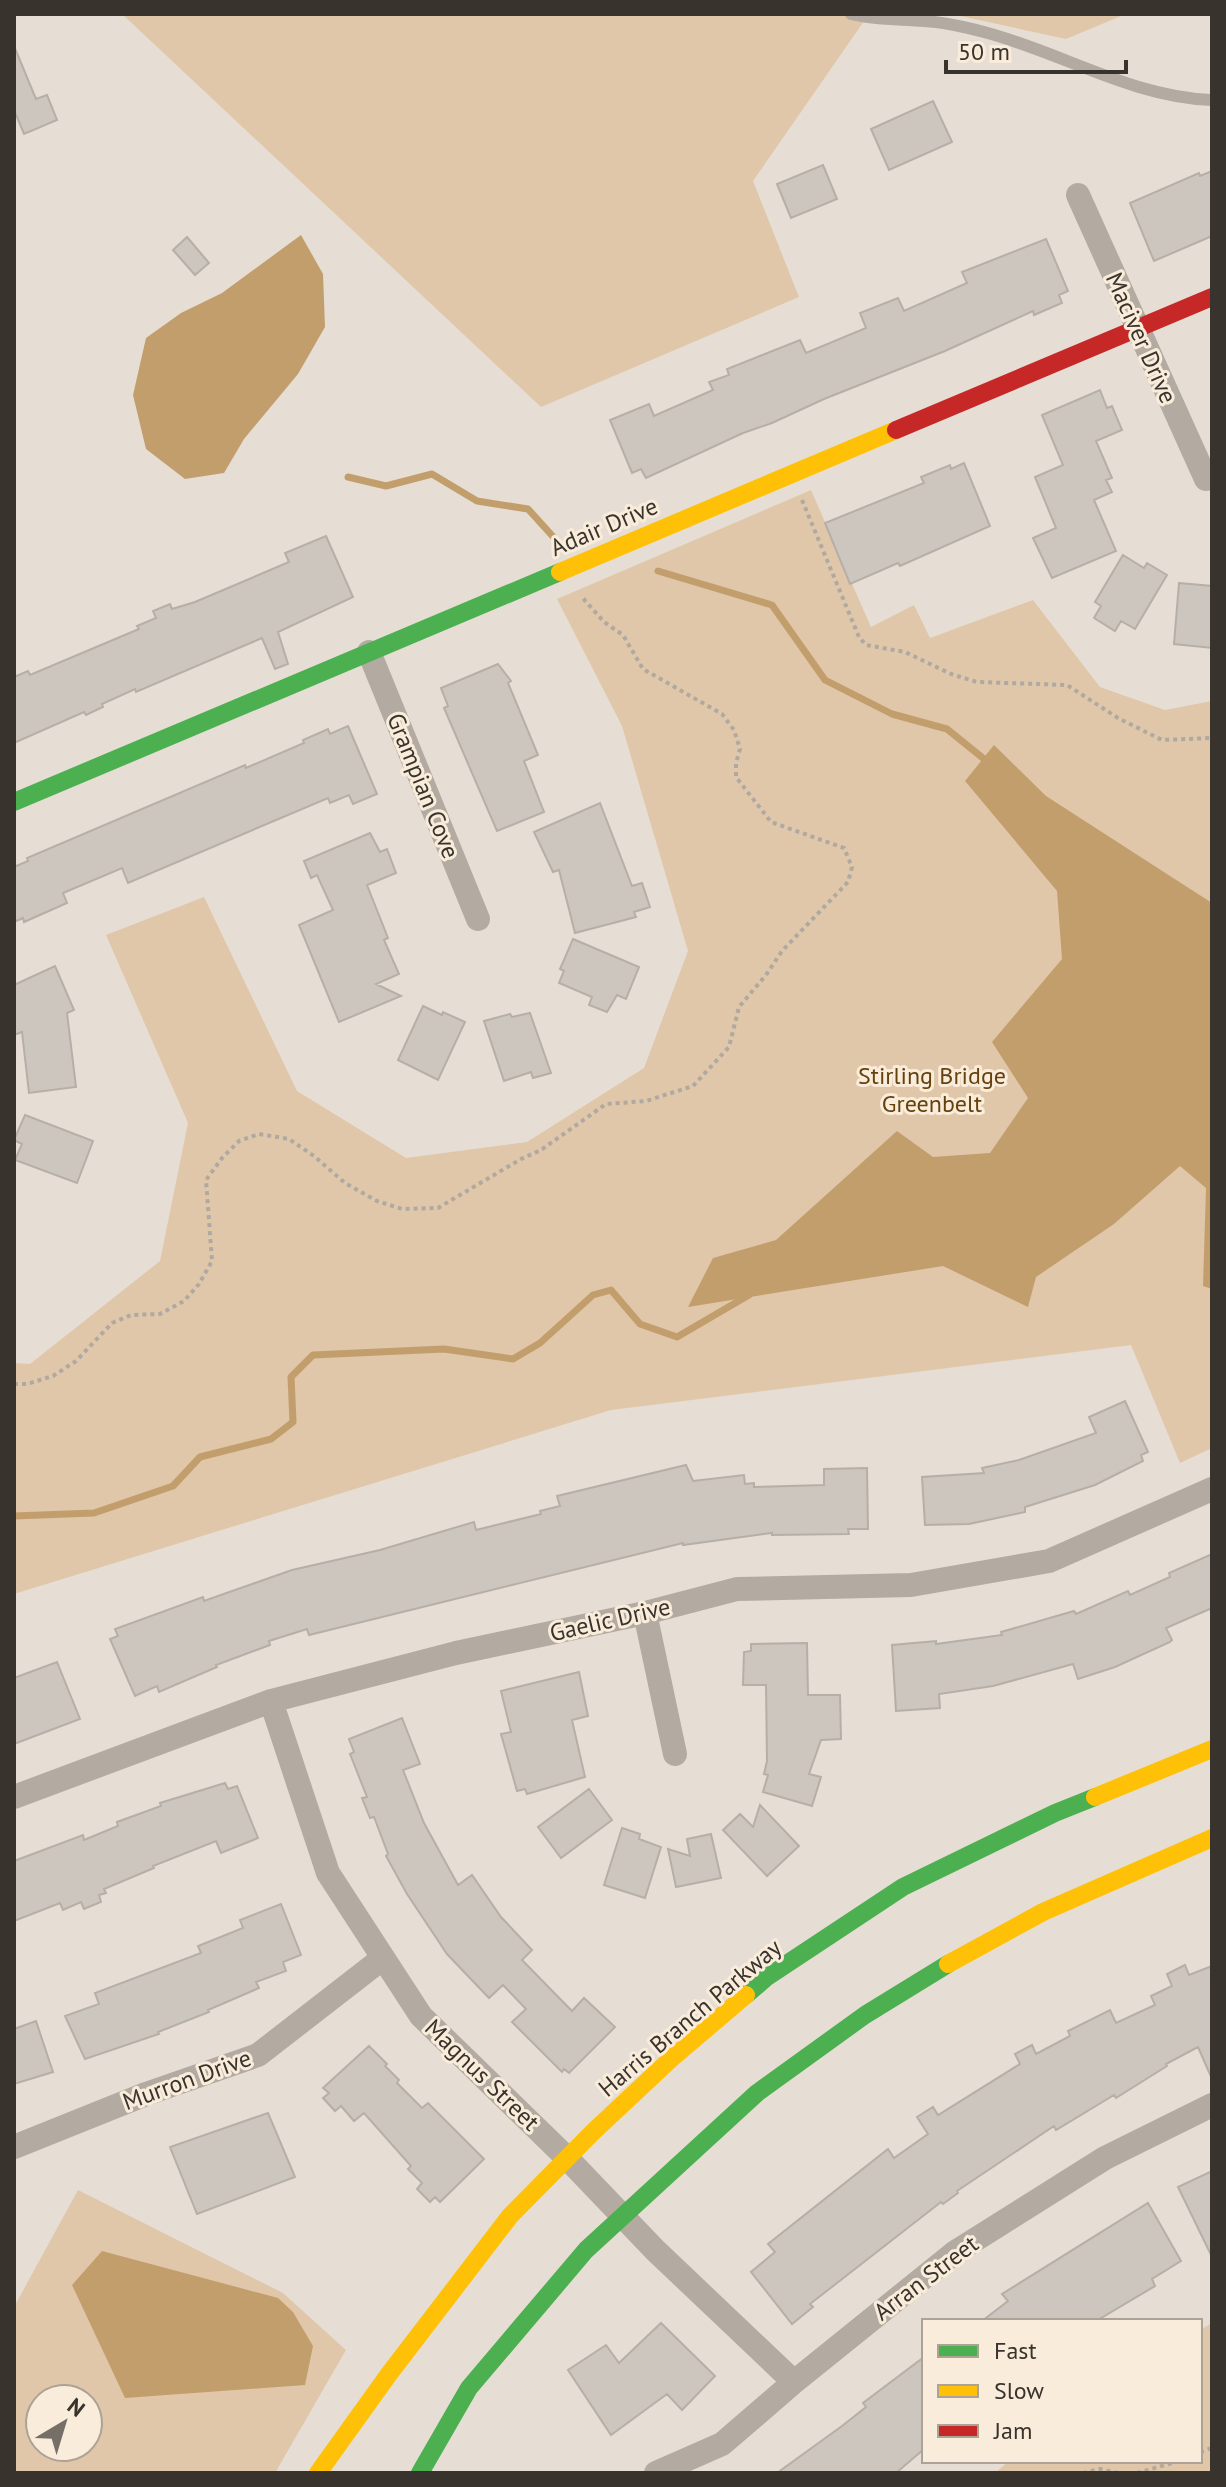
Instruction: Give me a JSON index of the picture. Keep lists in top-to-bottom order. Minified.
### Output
{"streets":{"main road":["Adair Drive","Harris Branch Parkway"],"street":["Maciver Drive","Grampian Cove","Gaelic Drive","Magnus Street","Murron Drive","Arran Street"]},"crossings":[["Maciver Drive","Adair Drive"],["Adair Drive","Grampian Cove"],["Gaelic Drive","Magnus Street"],["Harris Branch Parkway","Magnus Street"],["Magnus Street","Murron Drive"],["Magnus Street","Arran Street"]],"parks":["Stirling Bridge Greenbelt"],"legend":["Fast","Slow","Jam"],"scale_bar":"50 m","north":"top right"}
